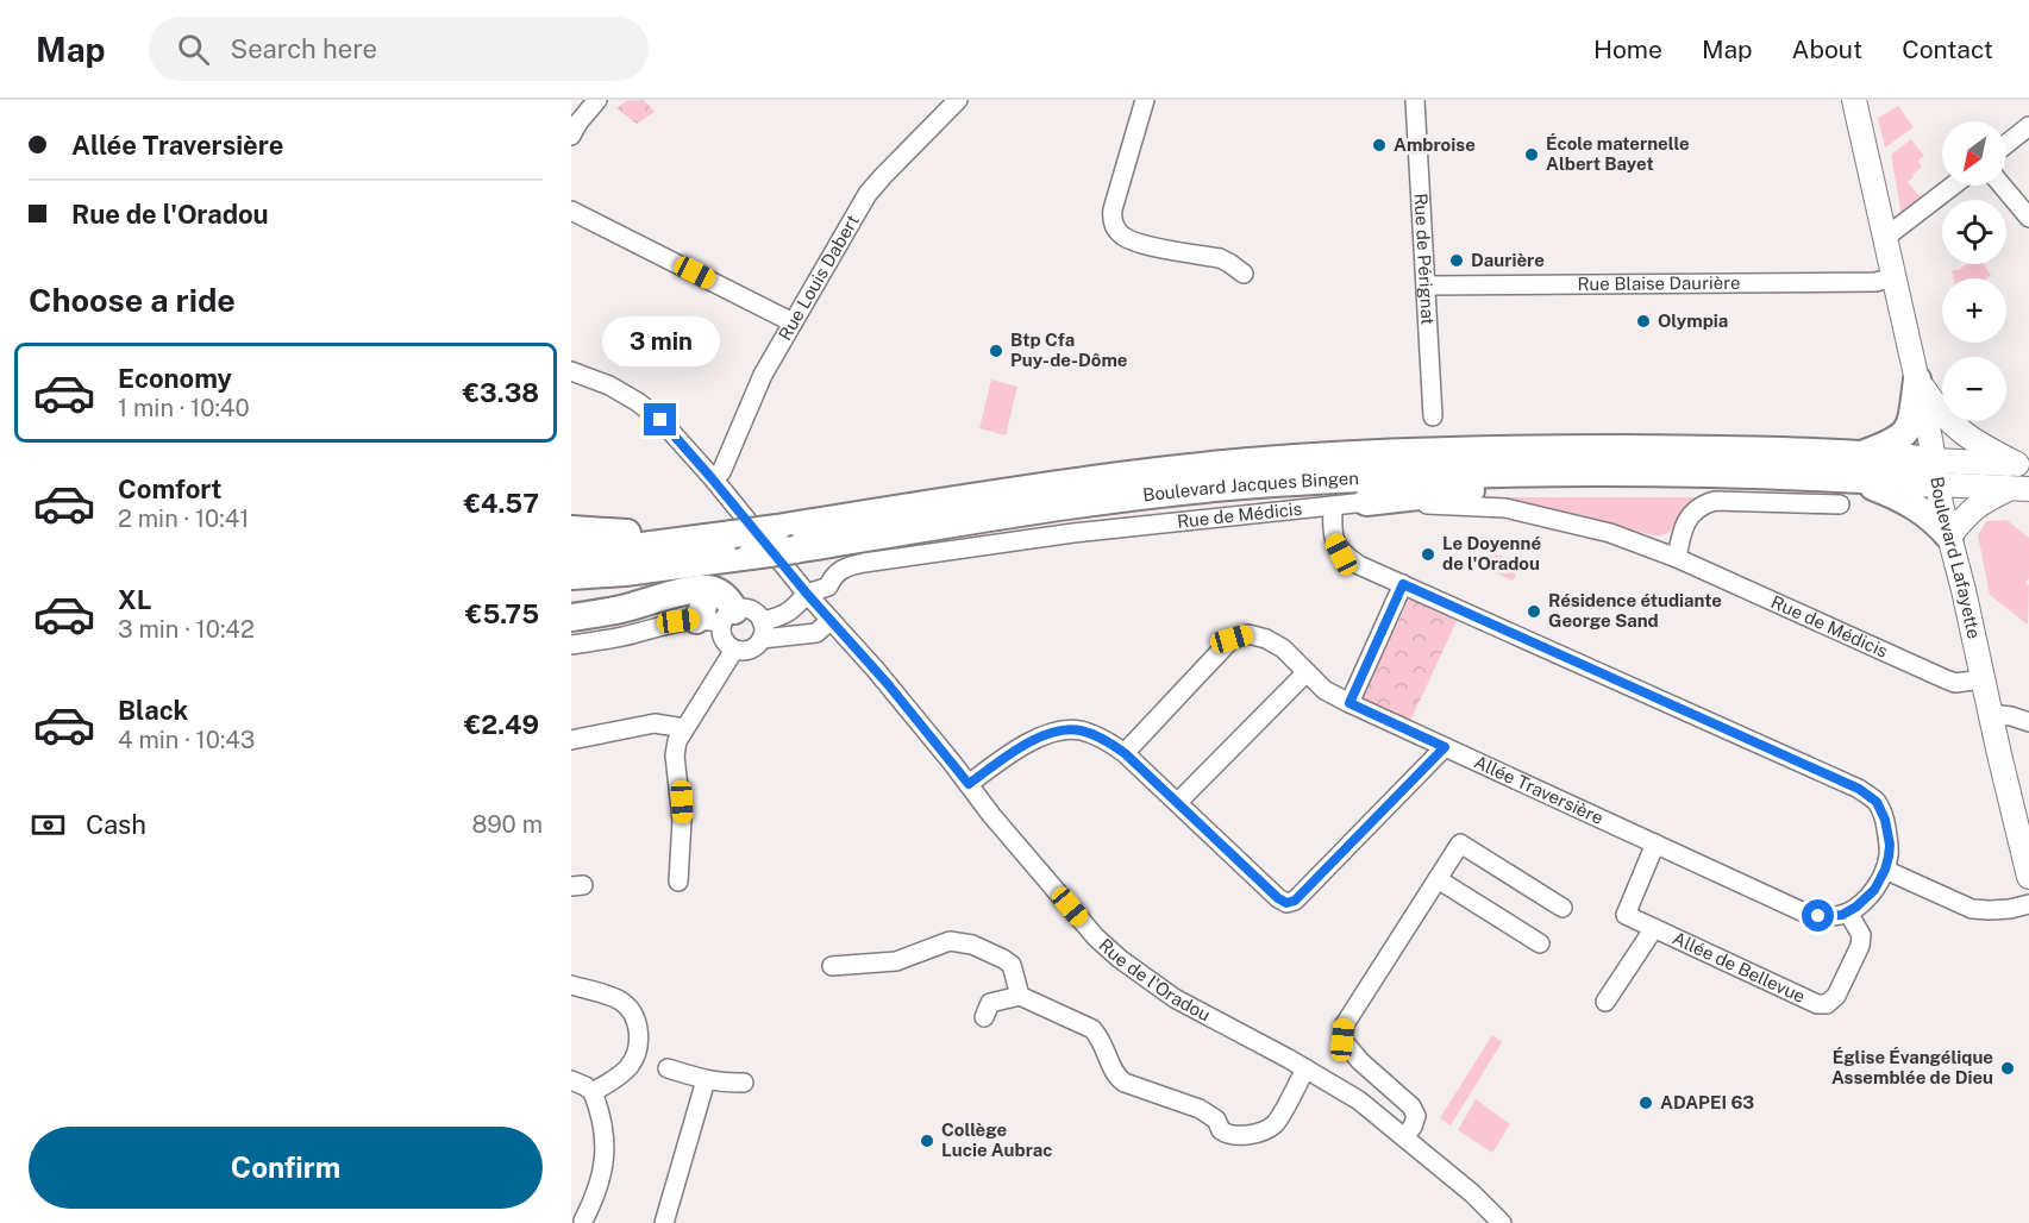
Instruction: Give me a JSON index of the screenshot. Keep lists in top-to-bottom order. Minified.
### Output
{"streets":{"highway":["Boulevard Jacques Bingen"],"main road":["Boulevard Lafayette"],"street":["Rue de Pérignat","Rue Louis Dabert","Rue Blaise Daurière","Rue de Médicis","Allée Traversière","Allée de Bellevue","Rue de l'Oradou"]},"crossings":[["Rue de Pérignat","Rue Blaise Daurière"],["Rue Louis Dabert","Rue de l'Oradou"],["Rue Blaise Daurière","Boulevard Lafayette"],["Boulevard Jacques Bingen","Boulevard Lafayette"],["Rue de Médicis","Boulevard Lafayette"],["Rue de Médicis","Rue de l'Oradou"],["Allée Traversière","Allée de Bellevue"]],"places":["Ambroise","École maternelle Albert Bayet","Daurière","Olympia","Btp Cfa Puy-de-Dôme","Le Doyenné de l'Oradou","Résidence étudiante George Sand","Église Évangélique Assemblée de Dieu","ADAPEI 63","Collège Lucie Aubrac"],"north":"bottom left","page":{"header":"Map","search":"Search here","nav":["Home","Map","About","Contact"],"banner":["Allée Traversière","Rue de l'Oradou"],"map_buttons":["+","−"],"heading":"Choose a ride","bubble":"3 min","list":[{"name":"Economy","note":"1 min · 10:40","value":"€3.38"},{"name":"Comfort","note":"2 min · 10:41","value":"€4.57"},{"name":"XL","note":"3 min · 10:42","value":"€5.75"},{"name":"Black","note":"4 min · 10:43","value":"€2.49"}],"pay":["Cash","890 m"],"buttons":"Confirm"}}
